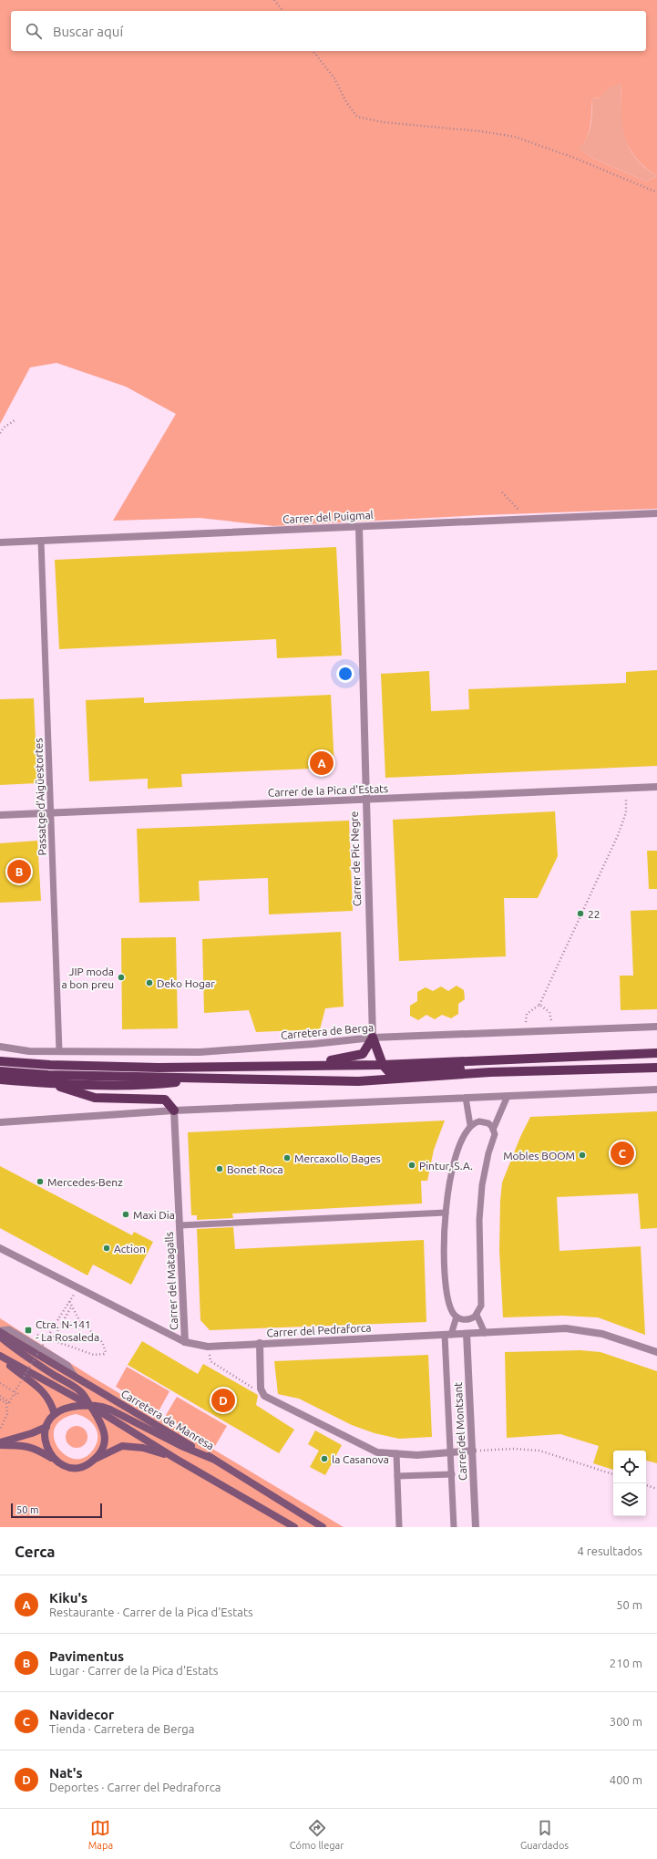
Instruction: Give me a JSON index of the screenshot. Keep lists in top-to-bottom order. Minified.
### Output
{"streets":{"main road":["Carretera de Manresa"],"street":["Carrer del Puigmal","Carrer de la Pica d'Estats","Carrer de Pic Negre","Carretera de Berga","Carrer del Matagalls","Carrer del Pedraforca","Carrer del Montsant"],"lane":["Passatge d'Aigüestortes"]},"crossings":[["Carrer del Puigmal","Passatge d'Aigüestortes"],["Carrer del Puigmal","Carrer de Pic Negre"],["Carrer de la Pica d'Estats","Passatge d'Aigüestortes"],["Carrer de la Pica d'Estats","Carrer de Pic Negre"],["Passatge d'Aigüestortes","Carretera de Berga"],["Carrer de Pic Negre","Carretera de Berga"],["Carrer del Matagalls","Carrer del Pedraforca"],["Carrer del Pedraforca","Carrer del Montsant"]],"places":{"other":["22","JIP moda a bon preu","Deko Hogar","Mobles BOOM","Mercaxollo Bages","Pintur, S.A.","Bonet Roca","Mercedes-Benz","Maxi Dia","Action","la Casanova"],"transit":["Ctra. N-141 - La Rosaleda"]},"scale_bar":"50 m","page":{"search":"Buscar aquí","pins":["A","B","C","D"],"scale":"50 m","heading":["Cerca","4 resultados"],"list":[{"mark":"A","name":"Kiku's","note":"Restaurante · Carrer de la Pica d'Estats","value":"50 m"},{"mark":"B","name":"Pavimentus","note":"Lugar · Carrer de la Pica d'Estats","value":"210 m"},{"mark":"C","name":"Navidecor","note":"Tienda · Carretera de Berga","value":"300 m"},{"mark":"D","name":"Nat's","note":"Deportes · Carrer del Pedraforca","value":"400 m"}],"nav":["Mapa","Cómo llegar","Guardados"]}}
